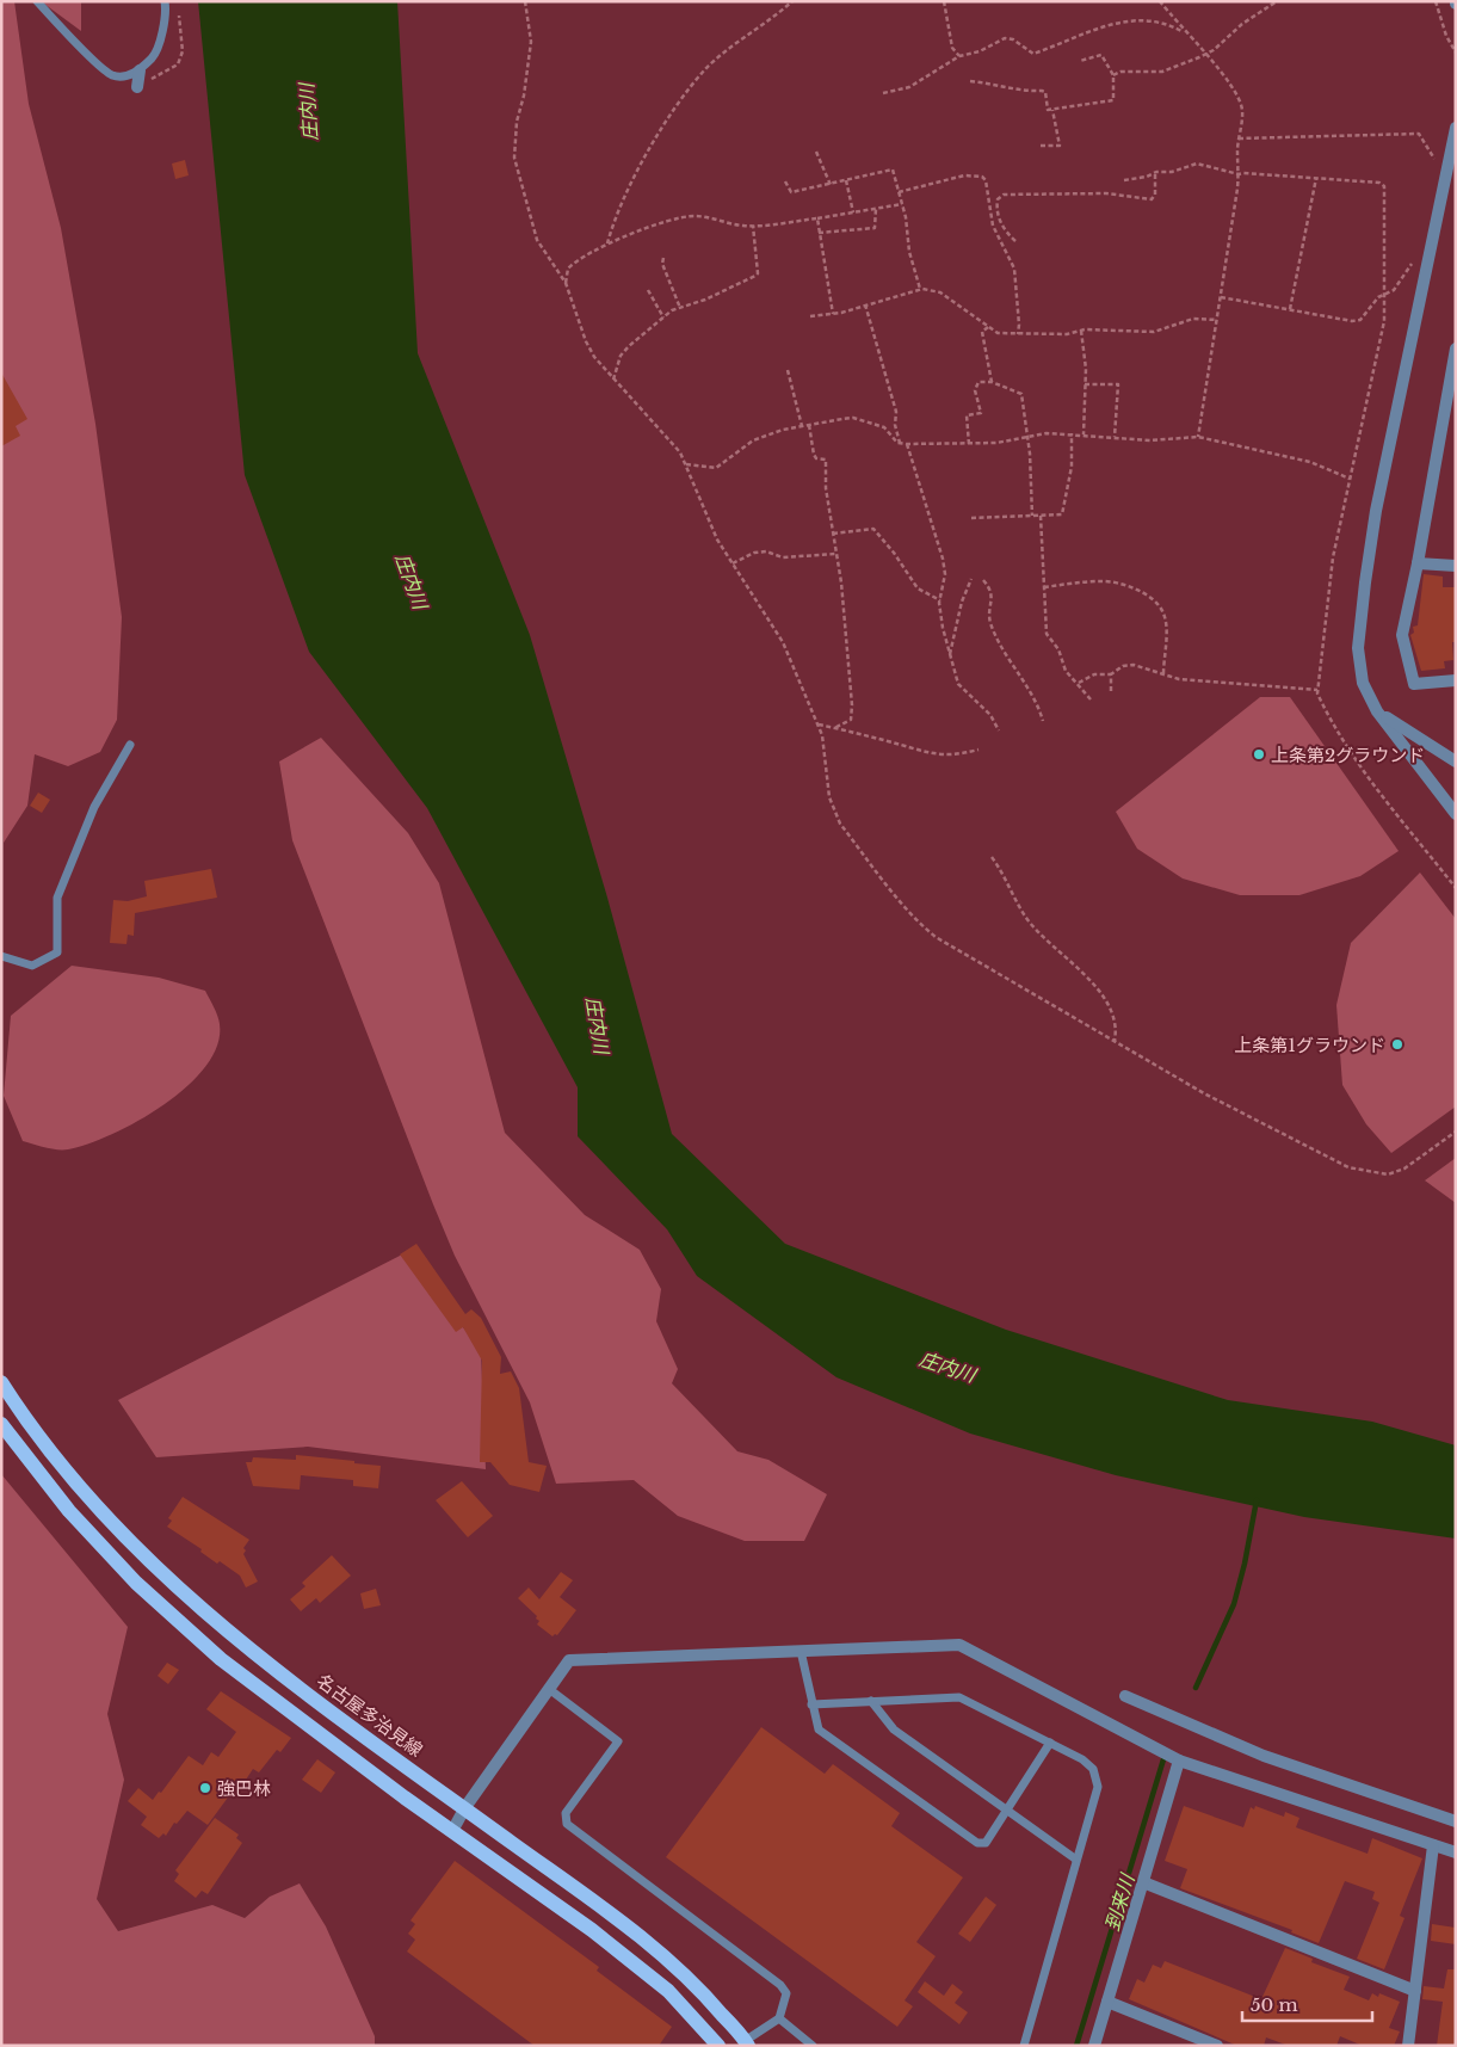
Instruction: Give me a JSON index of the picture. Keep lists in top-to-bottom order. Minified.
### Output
{"streets":{"main road":["名古屋多治見線"]},"water":["庄内川","到来川"],"places":["上条第2グラウンド","上条第1グラウンド","強巴林"],"scale_bar":"50 m"}
